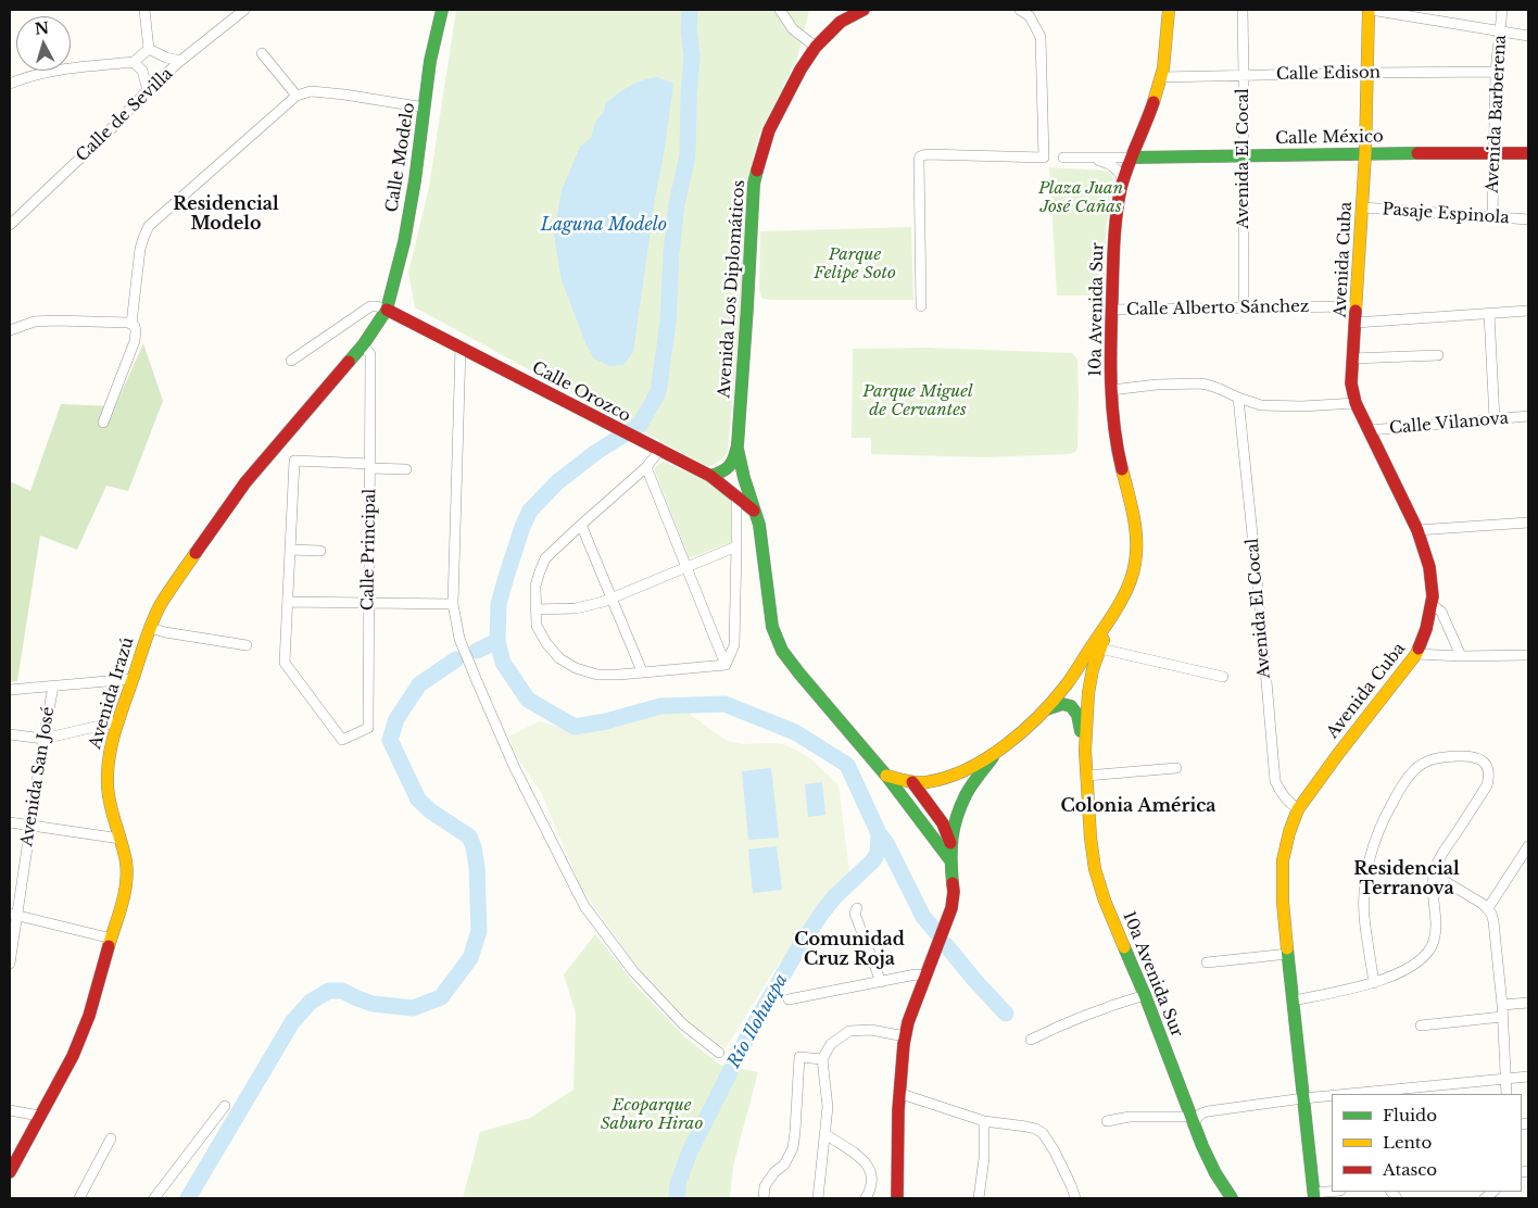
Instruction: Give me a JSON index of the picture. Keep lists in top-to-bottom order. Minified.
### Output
{"streets":{"main road":["Calle México","Calle Modelo","Avenida Cuba","Avenida Los Diplomáticos","10a Avenida Sur","Calle Orozco","Avenida Irazú"],"street":["Calle Edison","Avenida Barberena","Calle de Sevilla","Avenida El Cocal","Pasaje Espinola","Calle Alberto Sánchez","Calle Vilanova","Calle Principal","Avenida San José"]},"crossings":[["Calle Edison","Avenida Barberena"],["Calle Edison","Avenida El Cocal"],["Calle Edison","Avenida Cuba"],["Calle Edison","10a Avenida Sur"],["Avenida Barberena","Calle México"],["Avenida Barberena","Pasaje Espinola"],["Calle México","Avenida El Cocal"],["Calle México","Avenida Cuba"],["Calle México","10a Avenida Sur"],["Calle Modelo","Calle Orozco"],["Calle Modelo","Avenida Irazú"],["Avenida El Cocal","Avenida Cuba"],["Avenida El Cocal","Calle Alberto Sánchez"],["Pasaje Espinola","Avenida Cuba"],["Avenida Cuba","Calle Alberto Sánchez"],["Avenida Cuba","Calle Vilanova"],["Avenida Los Diplomáticos","Calle Orozco"],["Calle Alberto Sánchez","10a Avenida Sur"],["Calle Orozco","Avenida Irazú"],["Calle Principal","Avenida Irazú"]],"districts":["Residencial Modelo","Colonia América","Residencial Terranova","Comunidad Cruz Roja"],"water":["Laguna Modelo","Río Ilohuapa"],"parks":["Plaza Juan José Cañas","Parque Felipe Soto","Parque Miguel de Cervantes","Ecoparque Saburo Hirao"],"legend":["Fluido","Lento","Atasco"],"north":"top"}
